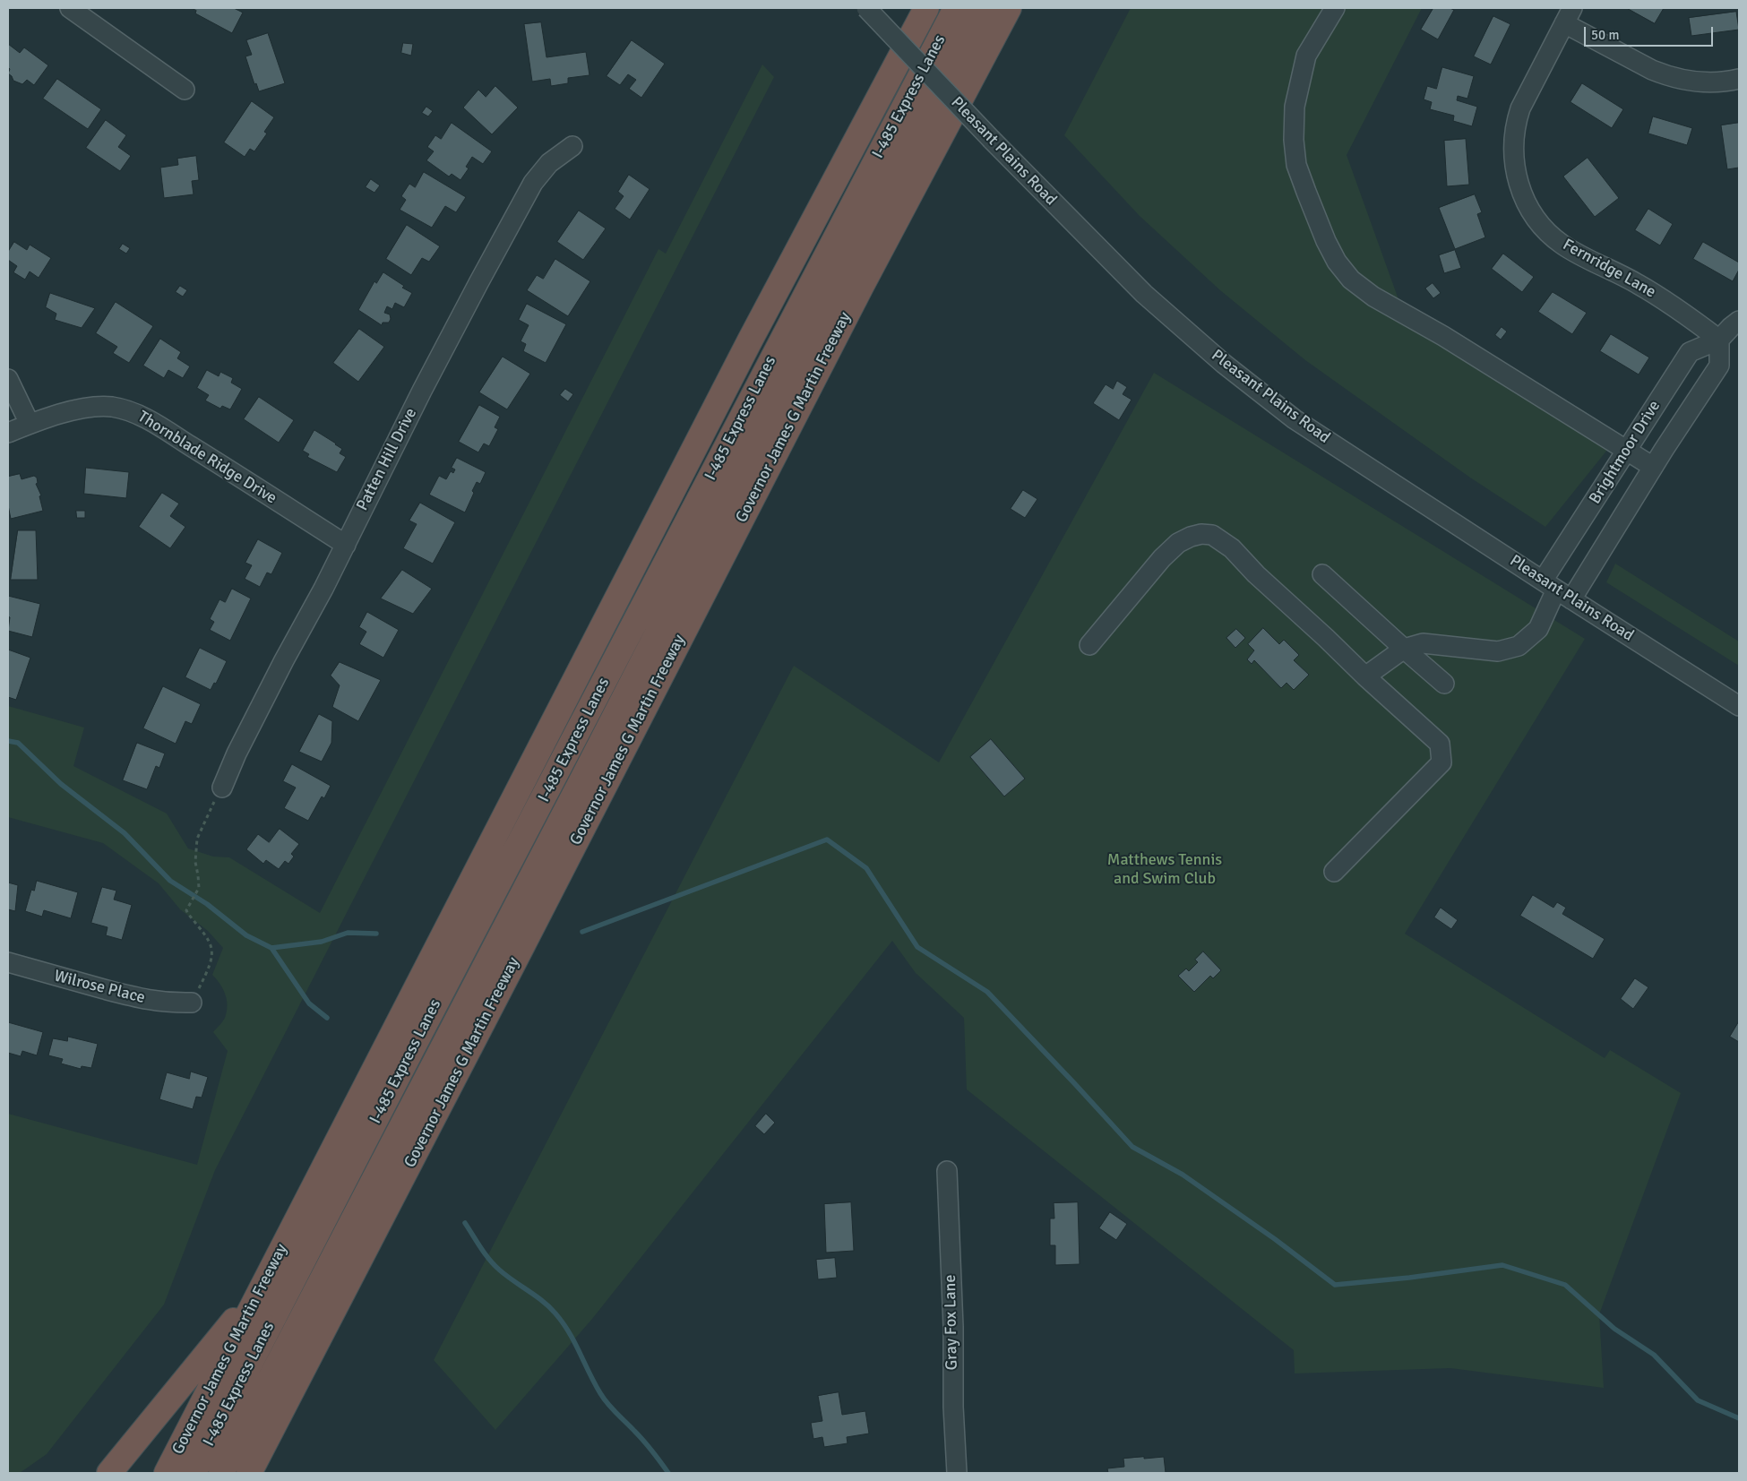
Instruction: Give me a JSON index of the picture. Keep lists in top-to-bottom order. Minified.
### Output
{"streets":{"highway":["I-485 Express Lanes","Governor James G Martin Freeway"],"street":["Pleasant Plains Road","Fernridge Lane","Brightmoor Drive","Thornblade Ridge Drive","Patten Hill Drive","Wilrose Place","Gray Fox Lane"]},"crossings":[["Pleasant Plains Road","Brightmoor Drive"],["Fernridge Lane","Brightmoor Drive"],["Thornblade Ridge Drive","Patten Hill Drive"]],"parks":["Matthews Tennis and Swim Club"],"scale_bar":"50 m"}
